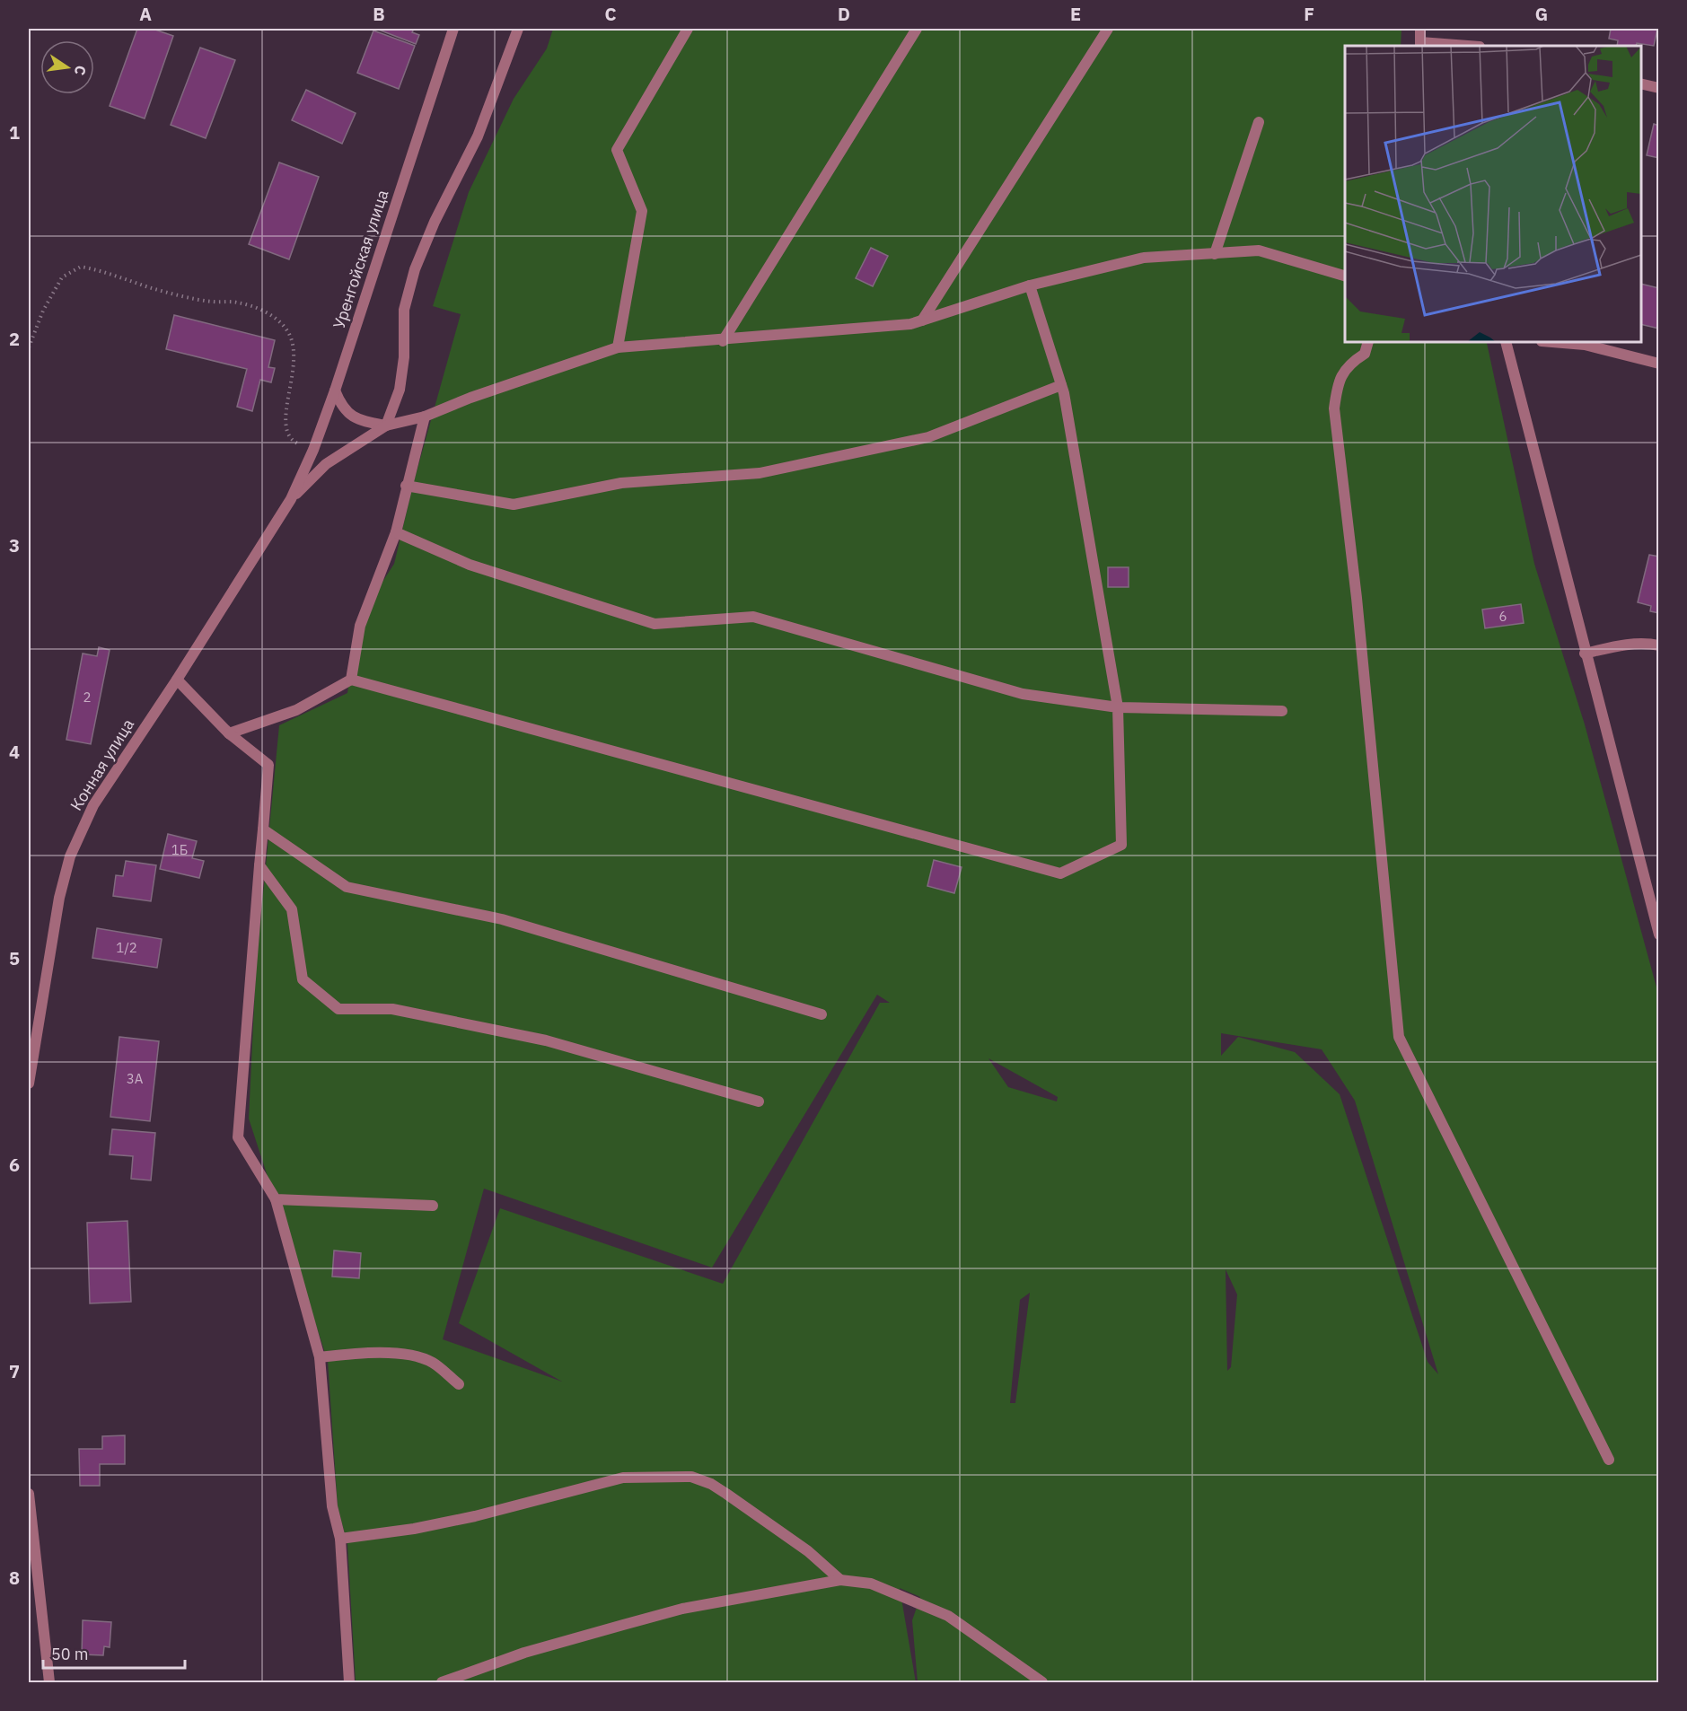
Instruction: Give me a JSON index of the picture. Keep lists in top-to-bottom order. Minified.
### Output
{"streets":{"street":["Уренгойская улица","Конная улица"]},"crossings":[["Уренгойская улица","Конная улица"]],"house_numbers":["6","2","1Б","1/2","3А"],"scale_bar":"50 m","north":"right","grid":{"columns":["A","B","C","D","E","F","G"],"rows":["1","2","3","4","5","6","7","8"]}}
